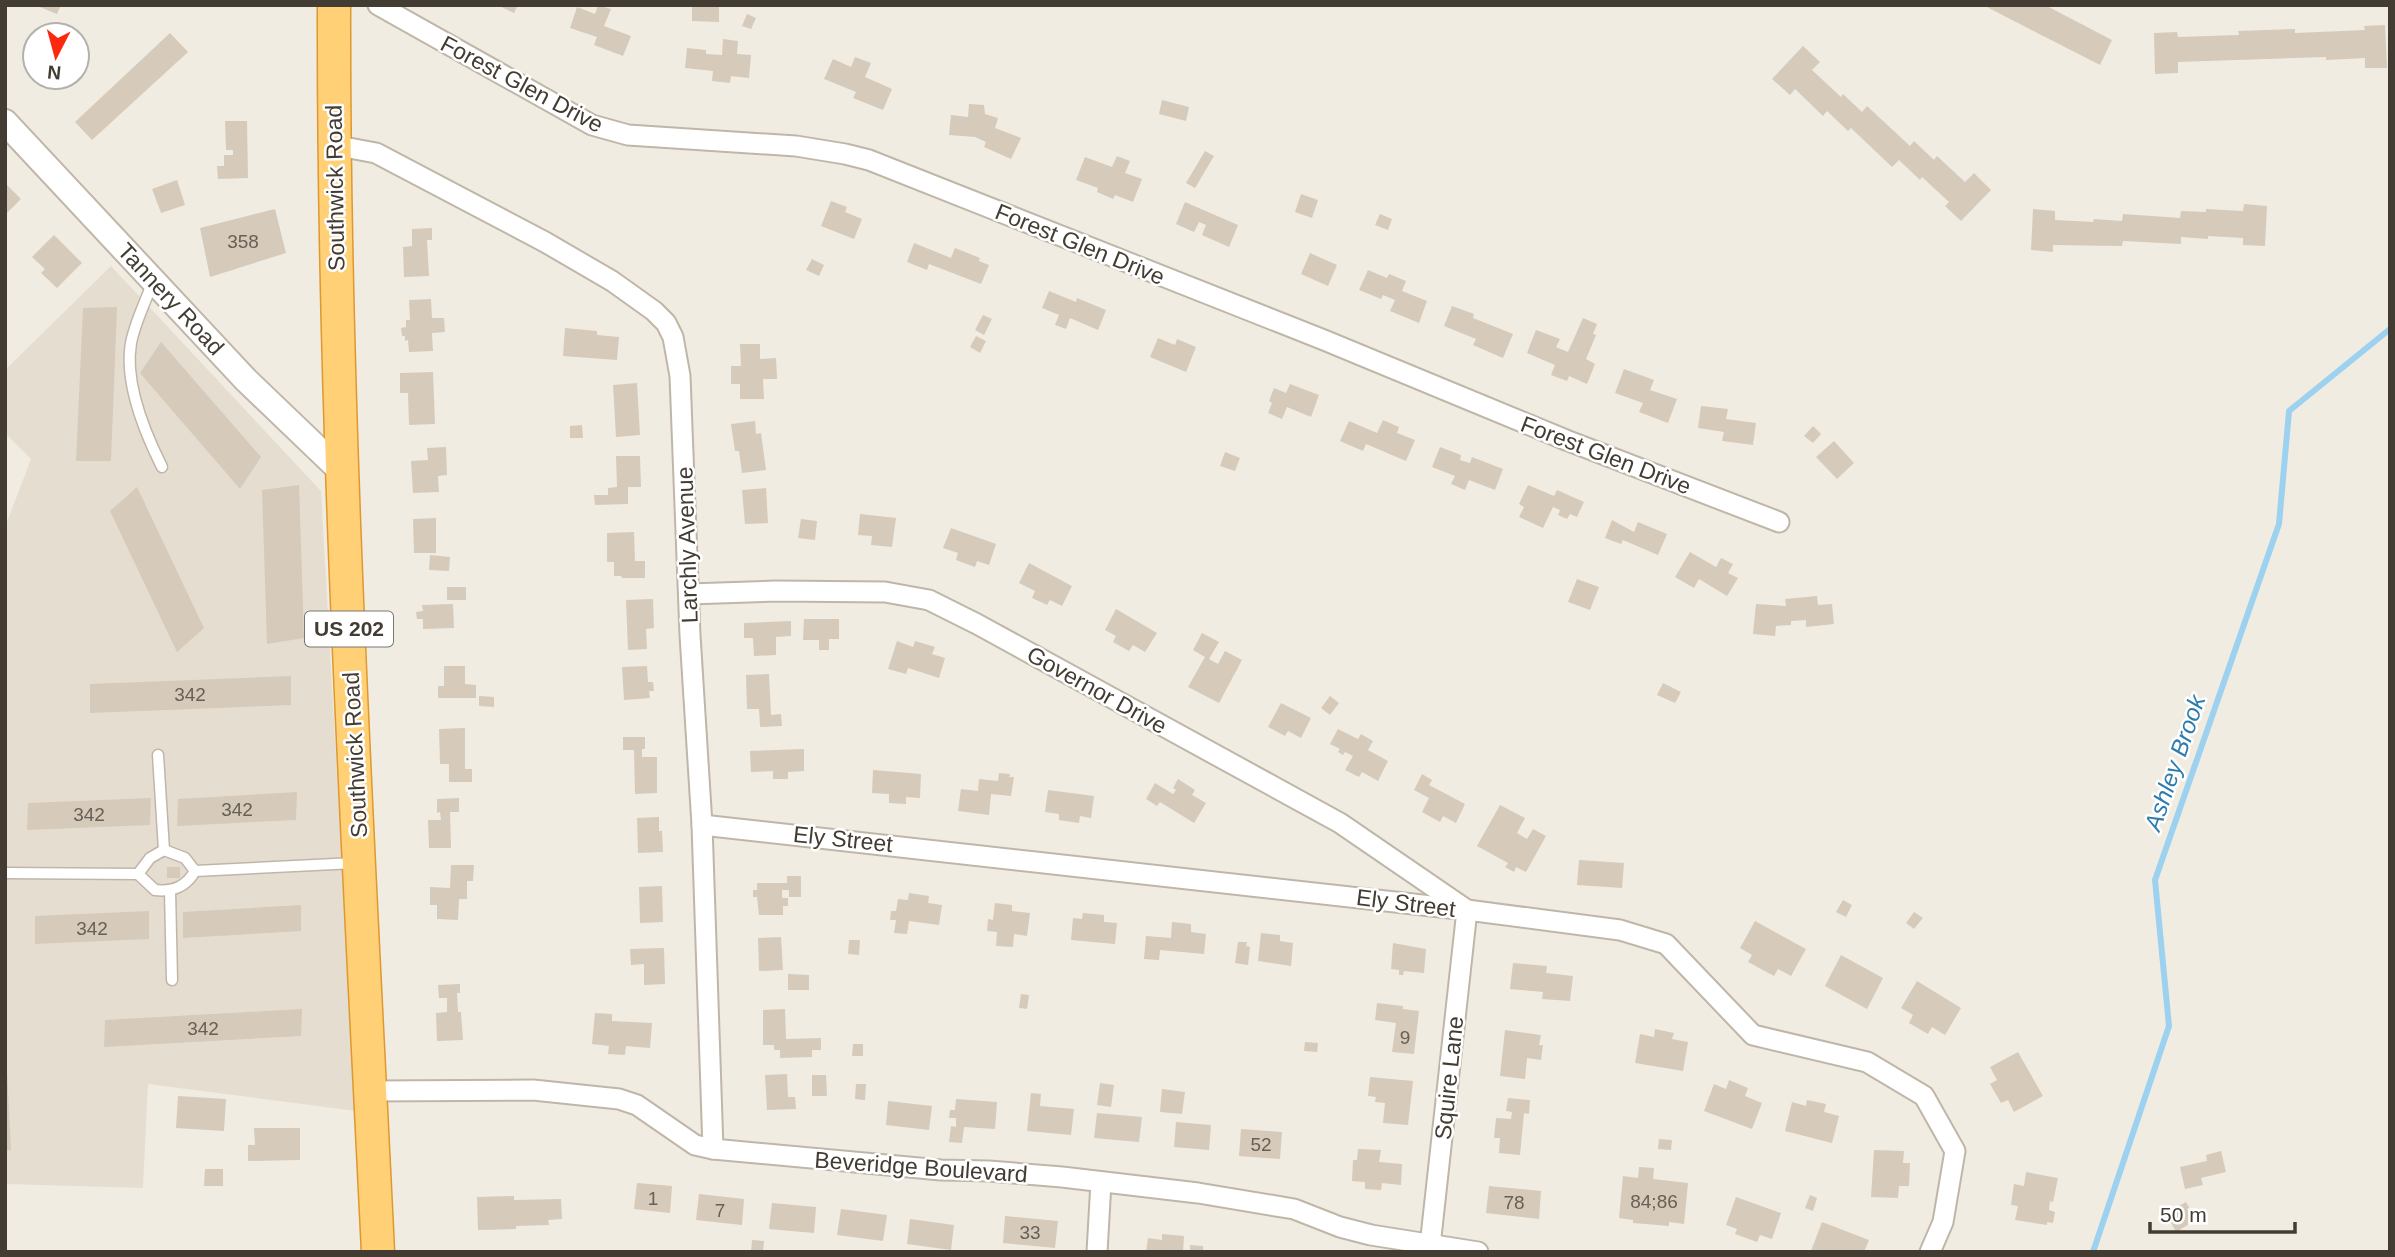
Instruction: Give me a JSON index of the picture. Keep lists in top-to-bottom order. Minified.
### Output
{"streets":{"highway":["Southwick Road","US 202"],"street":["Forest Glen Drive","Tannery Road","Larchly Avenue","Governor Drive","Ely Street","Squire Lane","Beveridge Boulevard"]},"crossings":[["Southwick Road","Tannery Road"],["Southwick Road","Larchly Avenue"],["Southwick Road","Beveridge Boulevard"],["Larchly Avenue","Governor Drive"],["Larchly Avenue","Ely Street"],["Larchly Avenue","Beveridge Boulevard"],["Governor Drive","Ely Street"],["Governor Drive","Squire Lane"],["Ely Street","Squire Lane"],["Squire Lane","Beveridge Boulevard"]],"water":["Ashley Brook"],"house_numbers":["358","342","342","342","342","342","9","52","1","84;86","78","7","33"],"scale_bar":"50 m","north":"bottom"}
